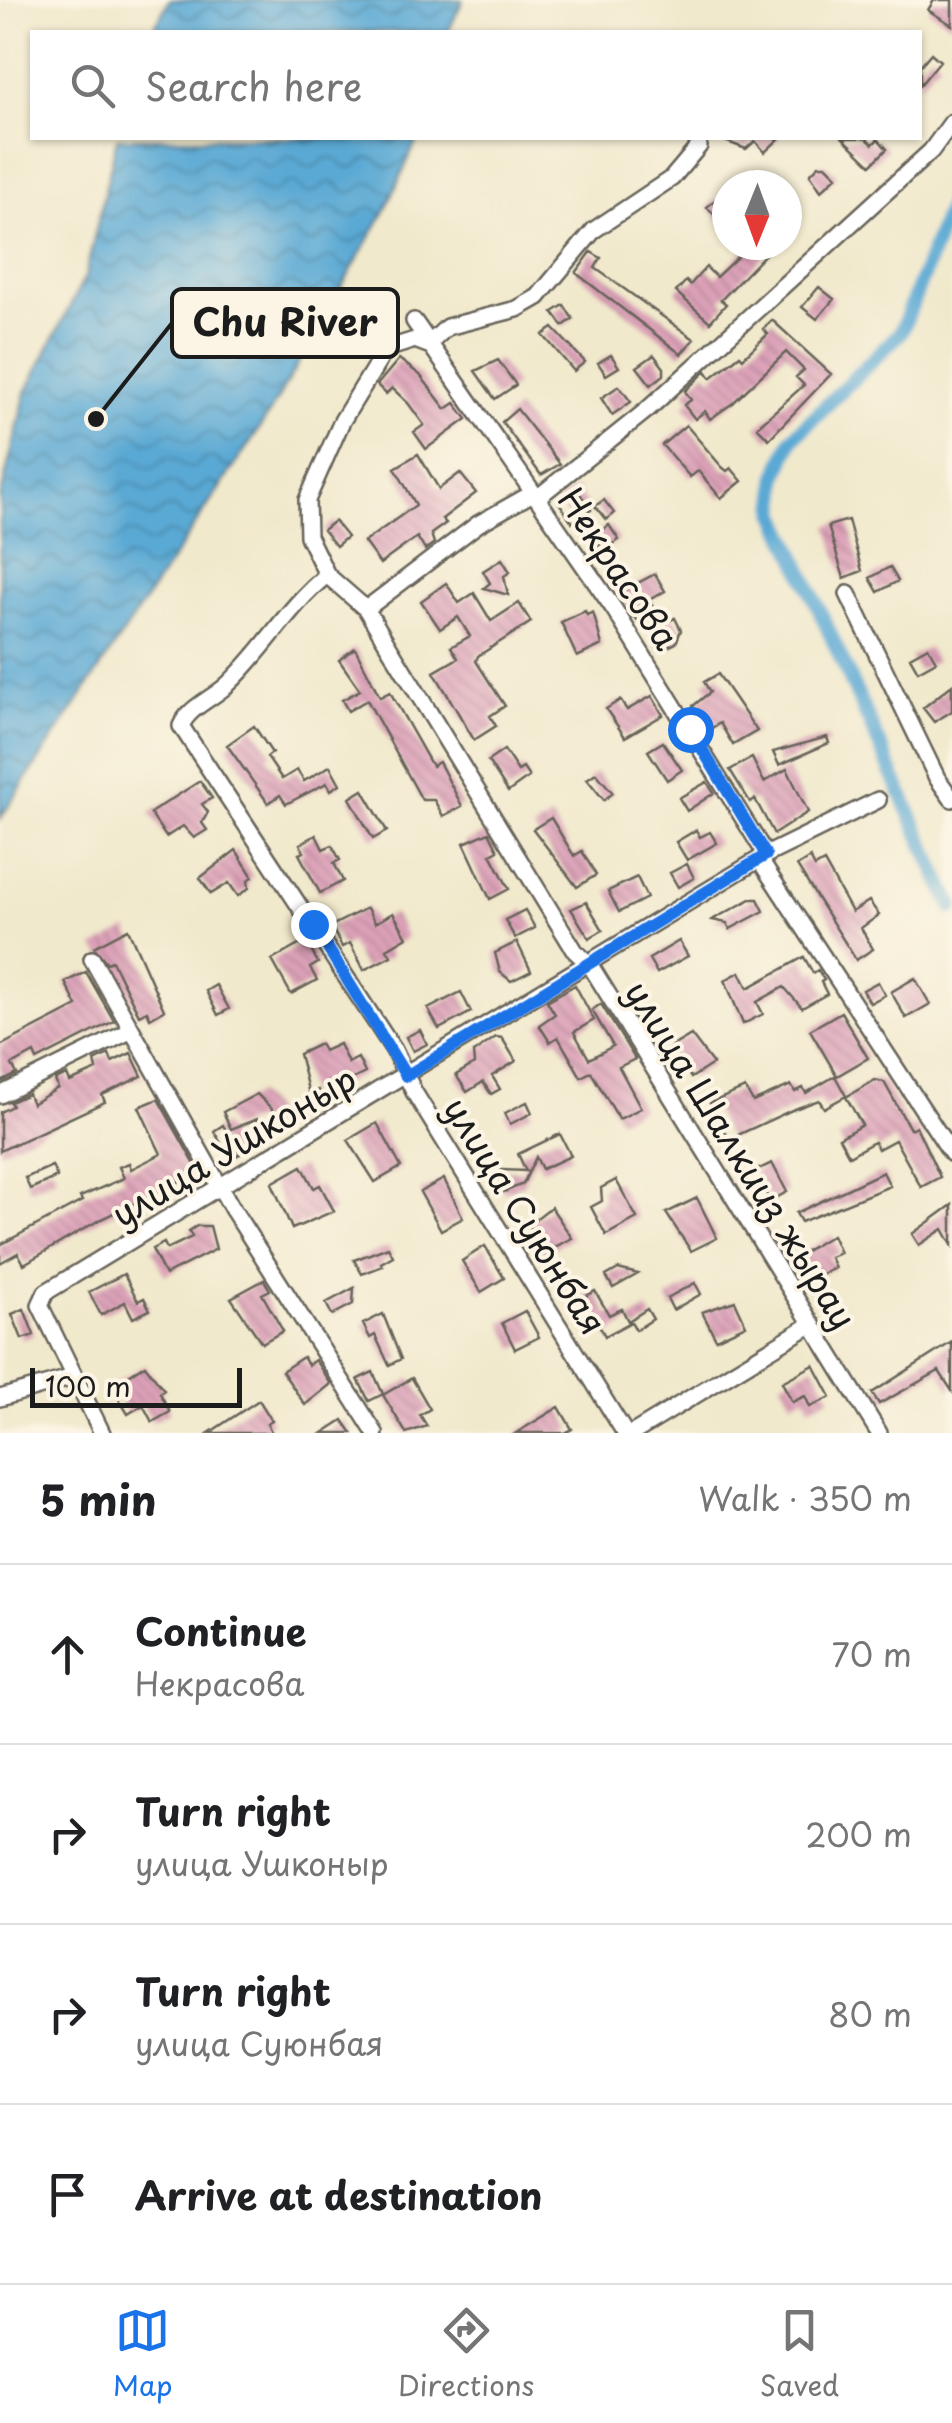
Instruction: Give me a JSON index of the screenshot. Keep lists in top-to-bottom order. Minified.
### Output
{"streets":{"street":["Некрасова","улица Ушконыр","улица Шалкииз жырау","улица Суюнбая"]},"crossings":[["Некрасова","улица Ушконыр"],["улица Ушконыр","улица Шалкииз жырау"],["улица Ушконыр","улица Суюнбая"],["улица Шалкииз жырау","улица Суюнбая"]],"places":["Chu River"],"scale_bar":"100 m","north":"bottom","page":{"search":"Search here","scale":"100 m","heading":["5 min","Walk · 350 m"],"list":[["Continue","Некрасова","70 m"],["Turn right","улица Ушконыр","200 m"],["Turn right","улица Суюнбая","80 m"],"Arrive at destination"],"nav":["Map","Directions","Saved"]}}
